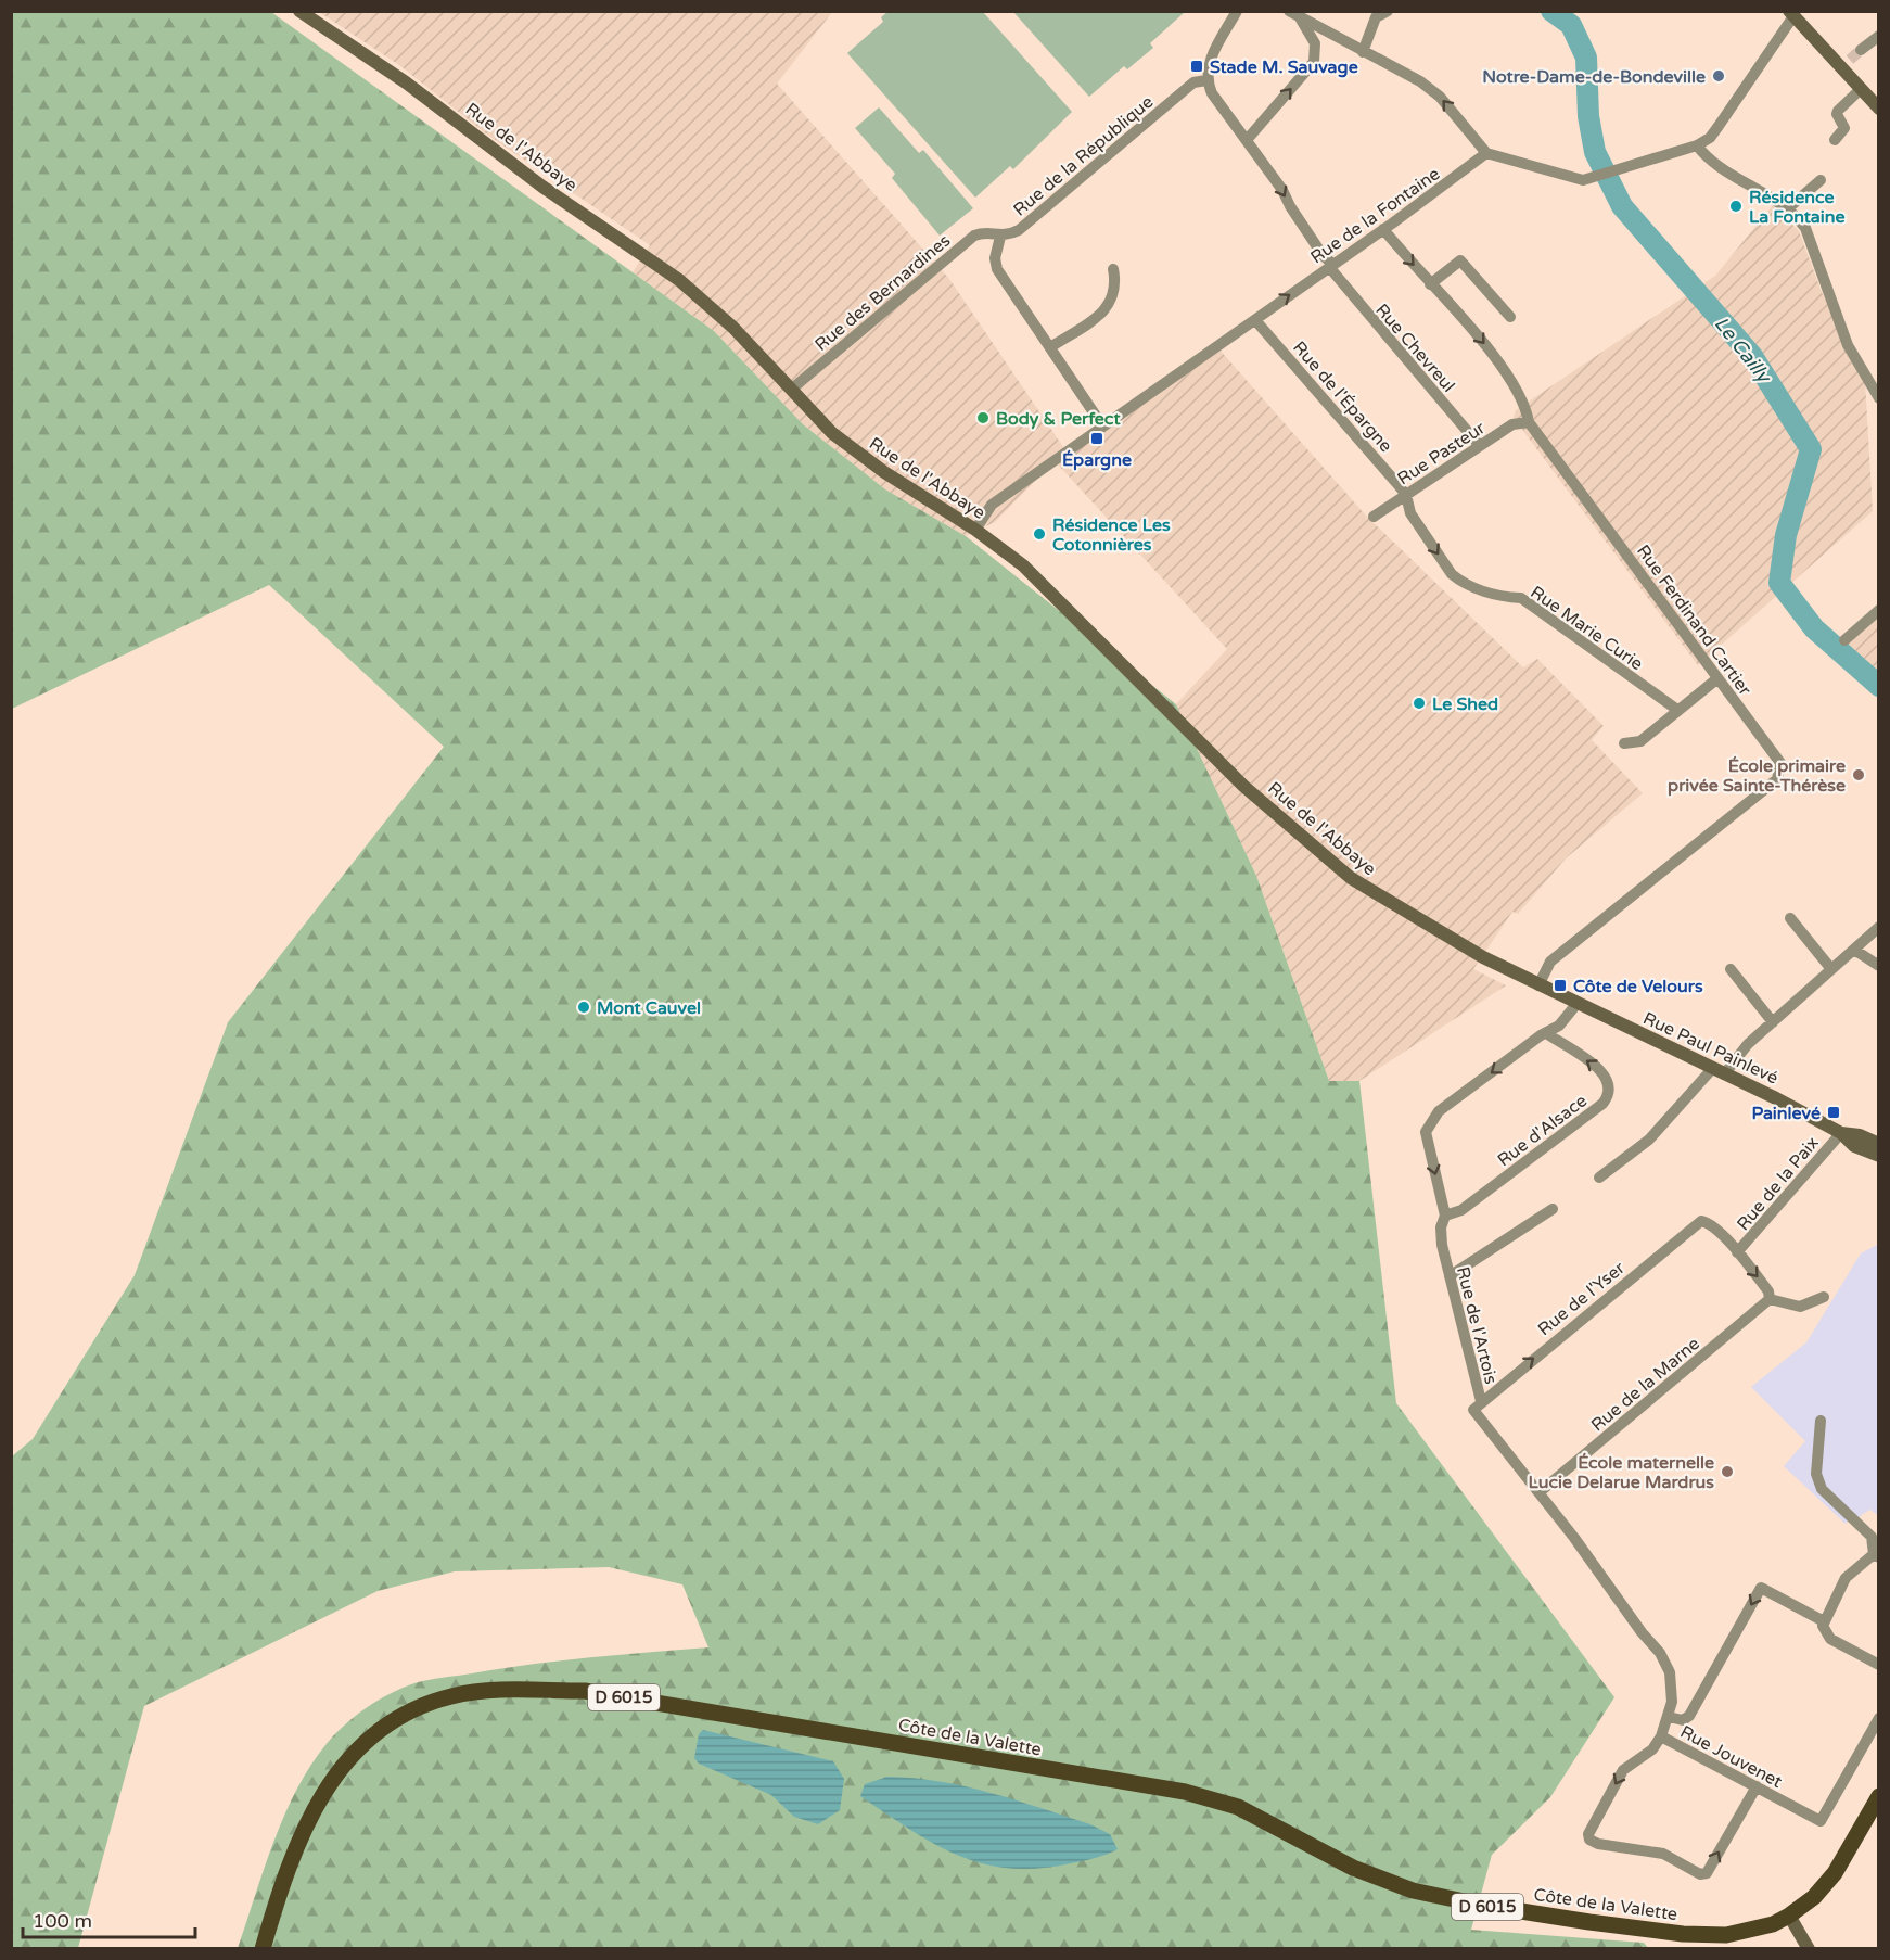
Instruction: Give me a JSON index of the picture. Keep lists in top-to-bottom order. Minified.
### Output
{"streets":{"main road":["D 6015","Côte de la Valette"],"street":["Rue de l'Abbaye","Rue de la République","Rue de la Fontaine","Rue des Bernardines","Rue Chevreul","Rue de l'Épargne","Rue Pasteur","Rue Ferdinand Cartier","Rue Marie Curie","Rue Paul Painlevé","Rue d'Alsace","Rue de la Paix","Rue de l'Yser","Rue de l'Artois","Rue de la Marne","Rue Jouvenet"]},"crossings":[["Rue de l'Abbaye","Rue de la Fontaine"],["Rue de l'Abbaye","Rue des Bernardines"],["Rue de l'Abbaye","Rue Ferdinand Cartier"],["Rue de l'Abbaye","Rue Paul Painlevé"],["Rue de la République","Rue des Bernardines"],["Rue de la République","Rue Chevreul"],["Rue de la Fontaine","Rue Chevreul"],["Rue de la Fontaine","Rue de l'Épargne"],["Rue de la Fontaine","Rue Ferdinand Cartier"],["Rue Chevreul","Rue Pasteur"],["Rue de l'Épargne","Rue Pasteur"],["Rue de l'Épargne","Rue Marie Curie"],["Rue Pasteur","Rue Ferdinand Cartier"],["Rue Pasteur","Rue Marie Curie"],["Rue Ferdinand Cartier","Rue Paul Painlevé"],["Rue Paul Painlevé","Rue de la Paix"],["Rue d'Alsace","Rue de l'Artois"],["Rue de la Paix","Rue de l'Yser"],["Rue de l'Yser","Rue de l'Artois"],["Rue de l'Artois","Rue de la Marne"],["Rue de l'Artois","Rue Jouvenet"],["D 6015","Côte de la Valette"]],"one_way":["Rue Marie Curie","Rue de l'Yser"],"water":["Le Cailly"],"places":{"transit":["Stade M. Sauvage","Épargne","Côte de Velours","Painlevé"],"other":["Notre-Dame-de-Bondeville","Résidence La Fontaine","Body & Perfect","Résidence Les Cotonnières","Le Shed","École primaire privée Sainte-Thérèse","Mont Cauvel","École maternelle Lucie Delarue Mardrus"]},"scale_bar":"100 m"}
